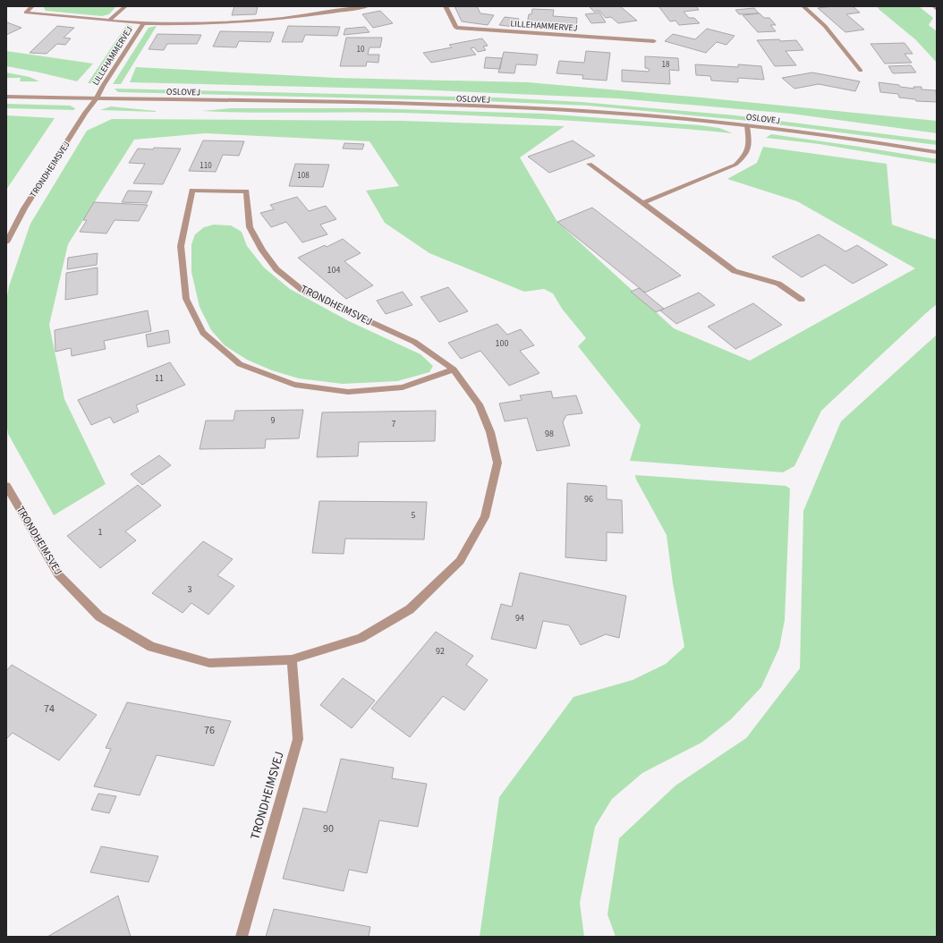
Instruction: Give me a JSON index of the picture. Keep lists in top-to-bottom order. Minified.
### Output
{"streets":{"street":["LILLEHAMMERVEJ","OSLOVEJ","TRONDHEIMSVEJ"]},"crossings":[["LILLEHAMMERVEJ","OSLOVEJ"],["LILLEHAMMERVEJ","TRONDHEIMSVEJ"],["OSLOVEJ","TRONDHEIMSVEJ"]],"house_numbers":["10","18","110","108","104","100","11","9","7","98","96","5","1","3","94","92","74","76","90"]}
